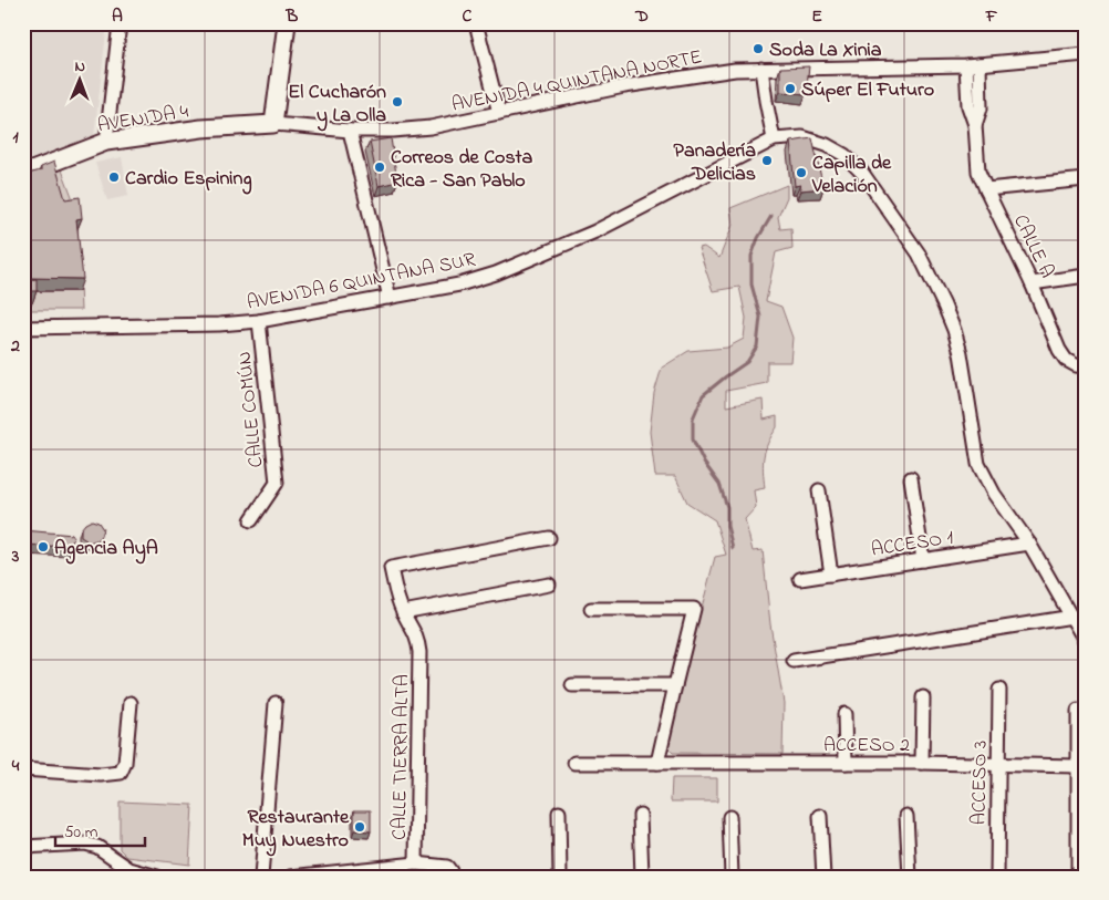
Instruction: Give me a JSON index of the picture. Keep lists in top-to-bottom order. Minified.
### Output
{"streets":{"main road":["AVENIDA 4"],"street":["AVENIDA 4 QUINTANA NORTE","CALLE A","AVENIDA 6 QUINTANA SUR","CALLE COMÚN","ACCESO 1","ACCESO 2","CALLE TIERRA ALTA","ACCESO 3"]},"crossings":[["AVENIDA 4 QUINTANA NORTE","AVENIDA 4"],["AVENIDA 4 QUINTANA NORTE","CALLE A"],["AVENIDA 6 QUINTANA SUR","CALLE COMÚN"],["ACCESO 2","ACCESO 3"]],"places":["Soda La Xinia","Súper El Futuro","El Cucharón y La Olla","Panadería Delicias","Correos de Costa Rica - San Pablo","Capilla de Velación","Cardio Espining","Agencia AyA","Restaurante Muy Nuestro"],"scale_bar":"50 m","north":"top","grid":{"columns":["A","B","C","D","E","F"],"rows":["1","2","3","4"]}}
